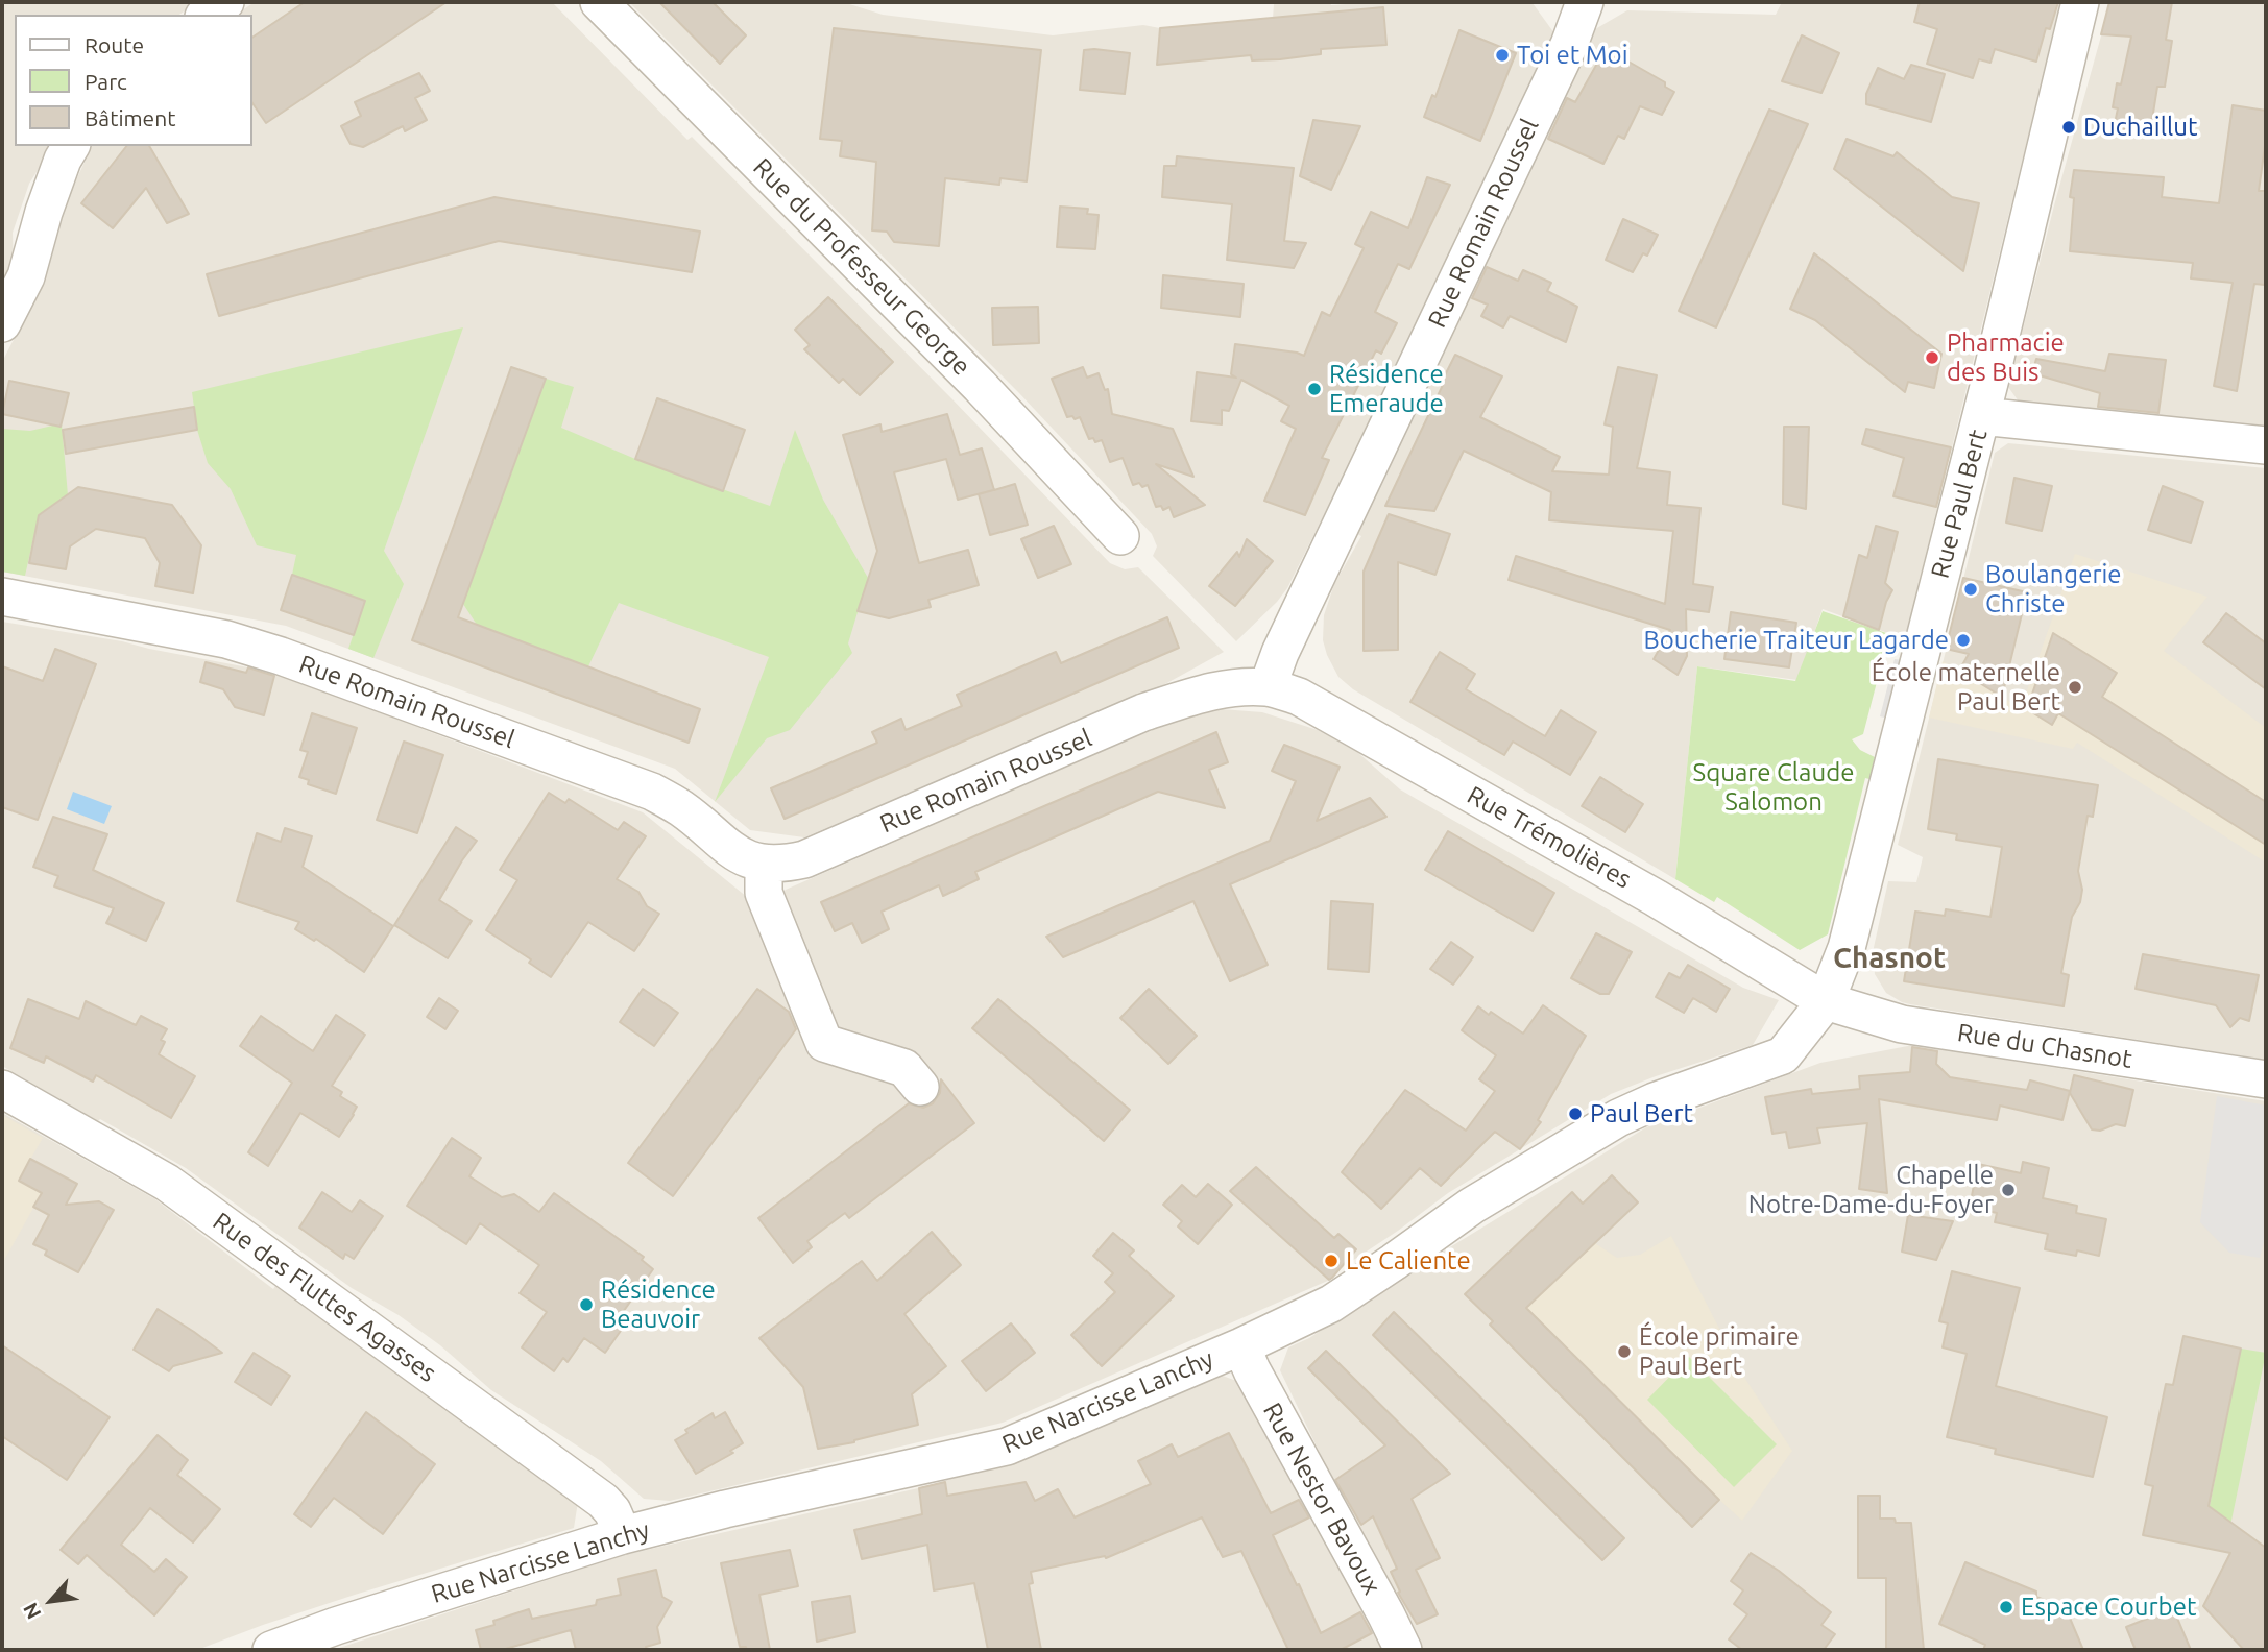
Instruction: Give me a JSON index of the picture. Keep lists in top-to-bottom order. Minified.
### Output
{"streets":{"street":["Rue Romain Roussel","Rue du Professeur George","Rue Paul Bert","Rue Trémolières","Rue du Chasnot","Rue des Fluttes Agasses","Rue Narcisse Lanchy","Rue Nestor Bavoux"]},"crossings":[["Rue Romain Roussel","Rue Trémolières"],["Rue Paul Bert","Rue Trémolières"],["Rue Paul Bert","Rue du Chasnot"],["Rue Paul Bert","Rue Narcisse Lanchy"],["Rue Trémolières","Rue du Chasnot"],["Rue Trémolières","Rue Narcisse Lanchy"],["Rue du Chasnot","Rue Narcisse Lanchy"],["Rue des Fluttes Agasses","Rue Narcisse Lanchy"],["Rue Narcisse Lanchy","Rue Nestor Bavoux"]],"districts":["Chasnot"],"parks":["Square Claude Salomon"],"places":["Toi et Moi","Duchaillut","Pharmacie des Buis","Résidence Emeraude","Boulangerie Christe","Boucherie Traiteur Lagarde","École maternelle Paul Bert","Paul Bert","Chapelle Notre-Dame-du-Foyer","Le Caliente","Résidence Beauvoir","École primaire Paul Bert","Espace Courbet"],"legend":["Route","Parc","Bâtiment"],"north":"bottom left"}
